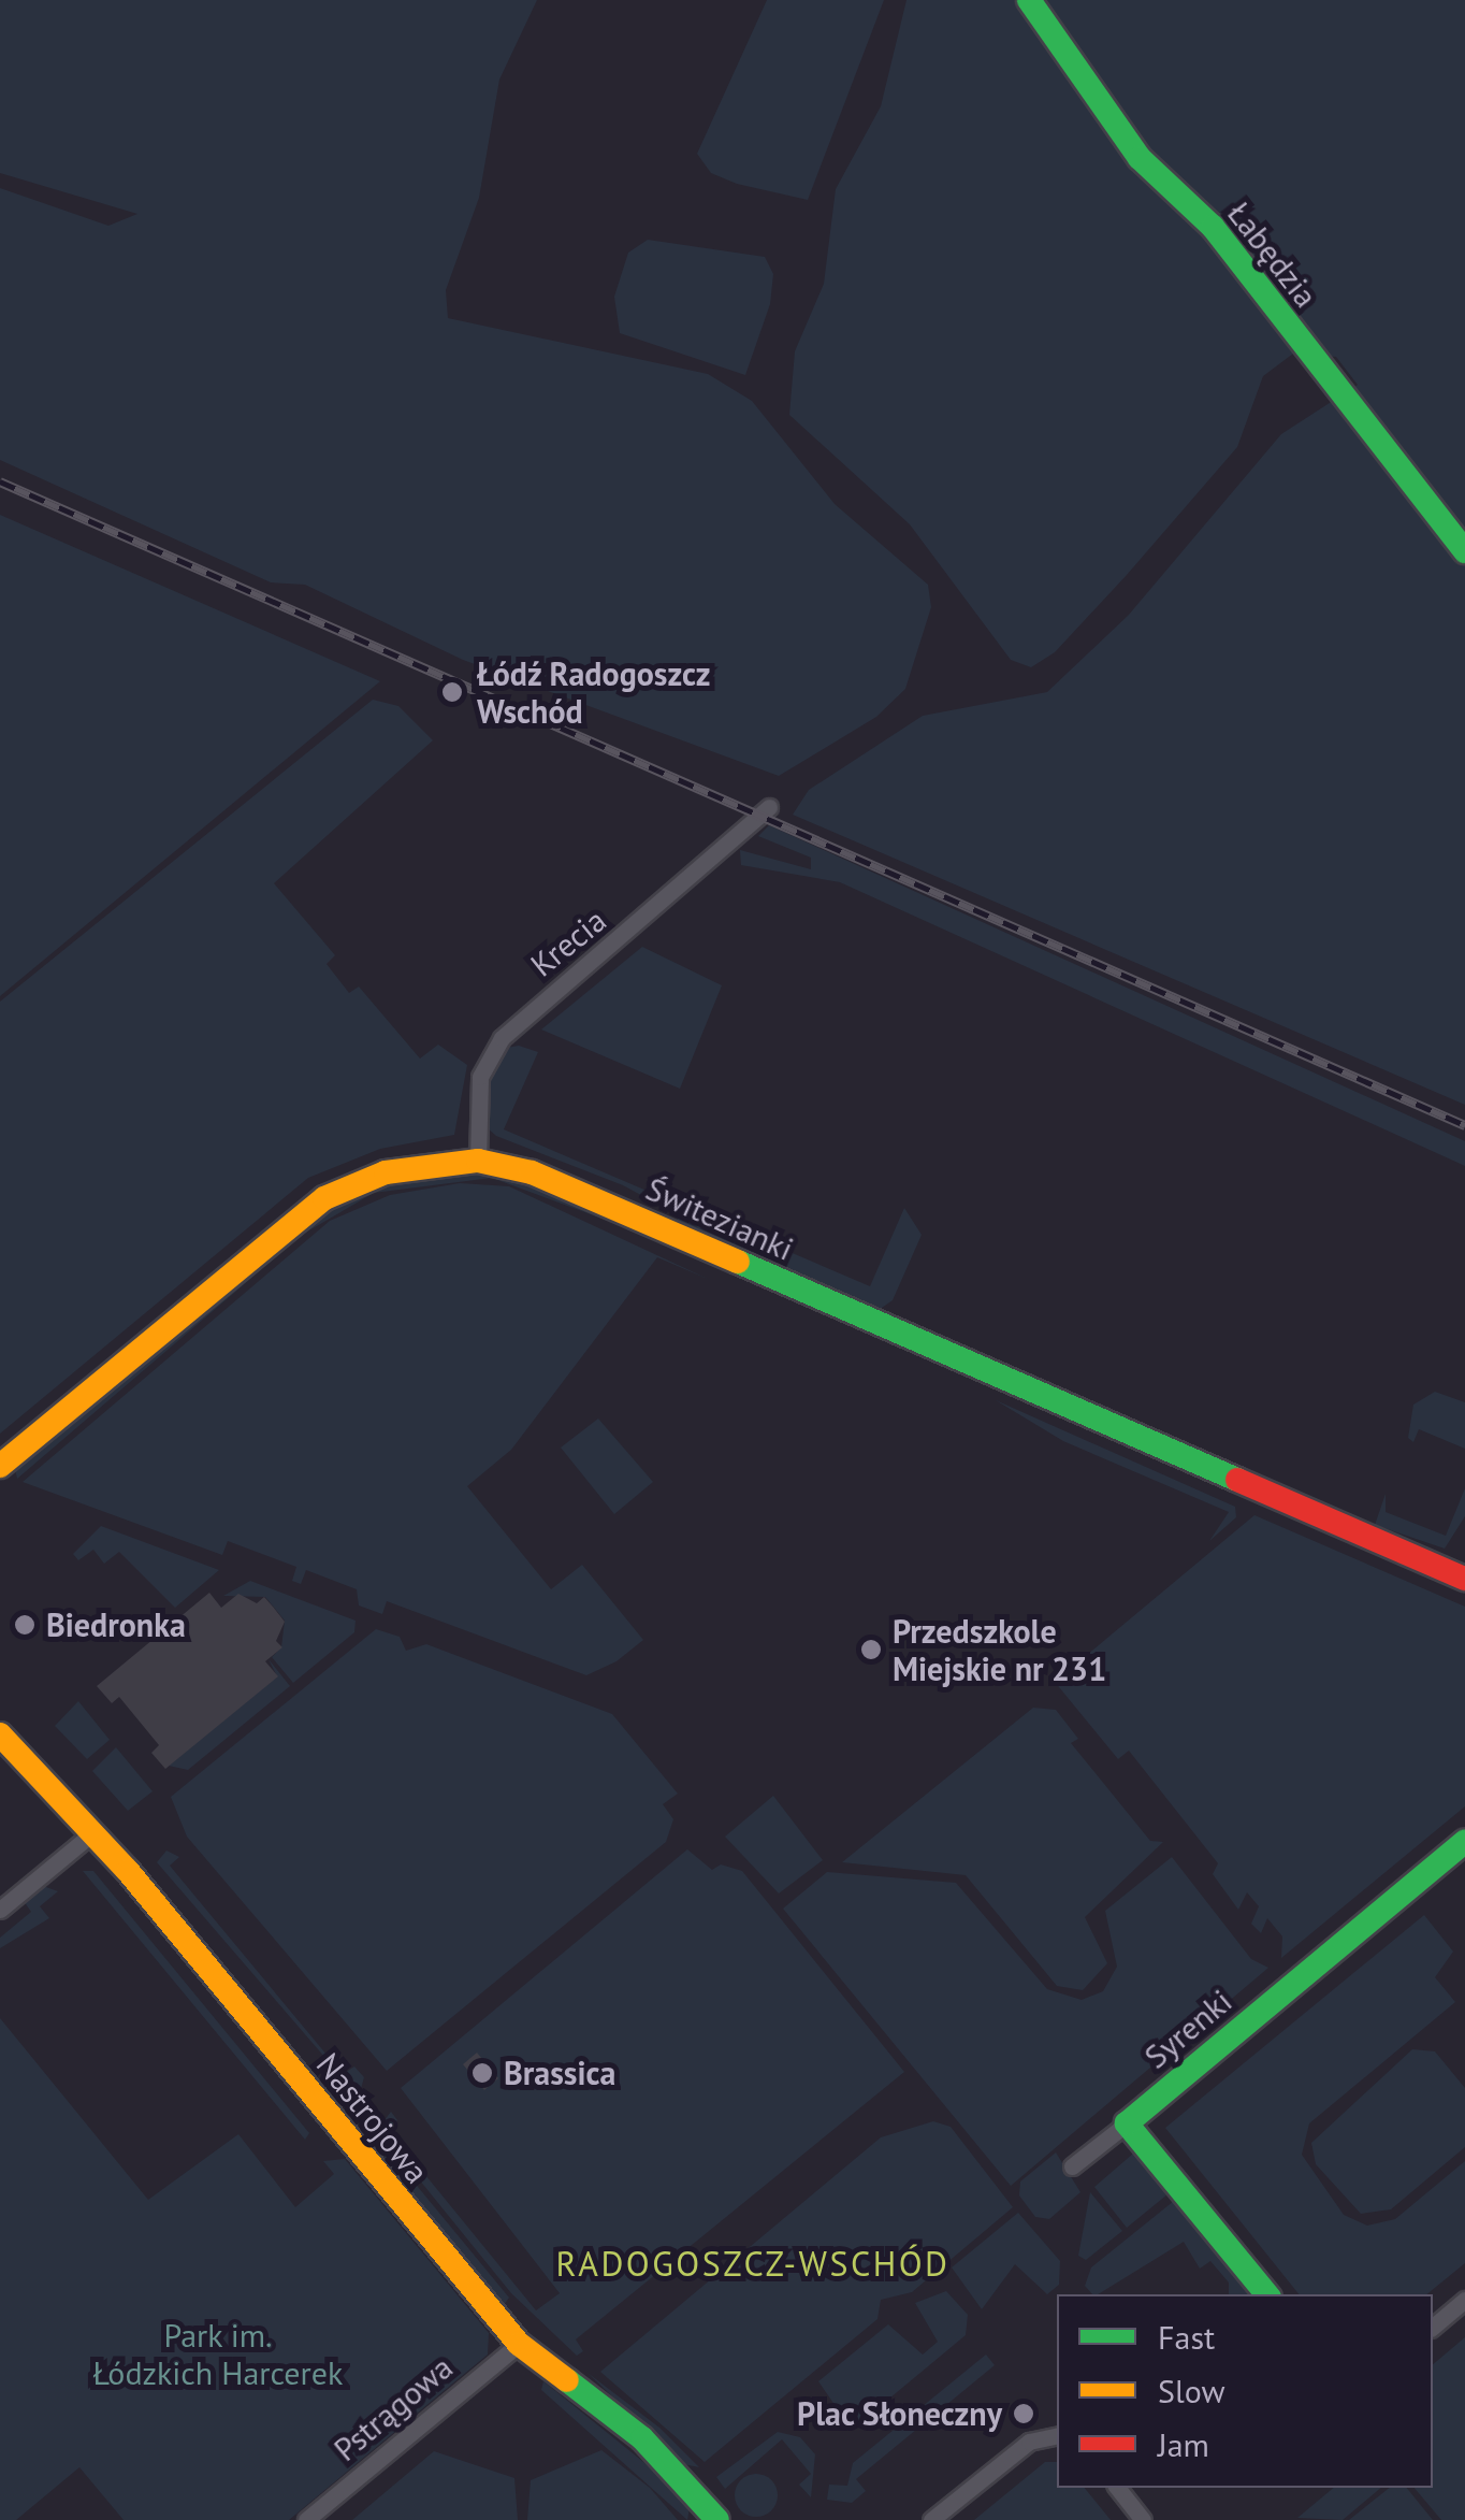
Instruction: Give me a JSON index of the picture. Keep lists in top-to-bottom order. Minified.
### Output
{"streets":{"street":["Łabędzia","Krecia","Świtezianki","Syrenki","Nastrojowa","Pstrągowa"]},"crossings":[["Krecia","Świtezianki"],["Nastrojowa","Pstrągowa"]],"districts":["RADOGOSZCZ-WSCHÓD"],"parks":["Park im. Łódzkich Harcerek"],"places":["Łódź Radogoszcz Wschód","Biedronka","Przedszkole Miejskie nr 231","Brassica","Plac Słoneczny"],"legend":["Fast","Slow","Jam"]}
